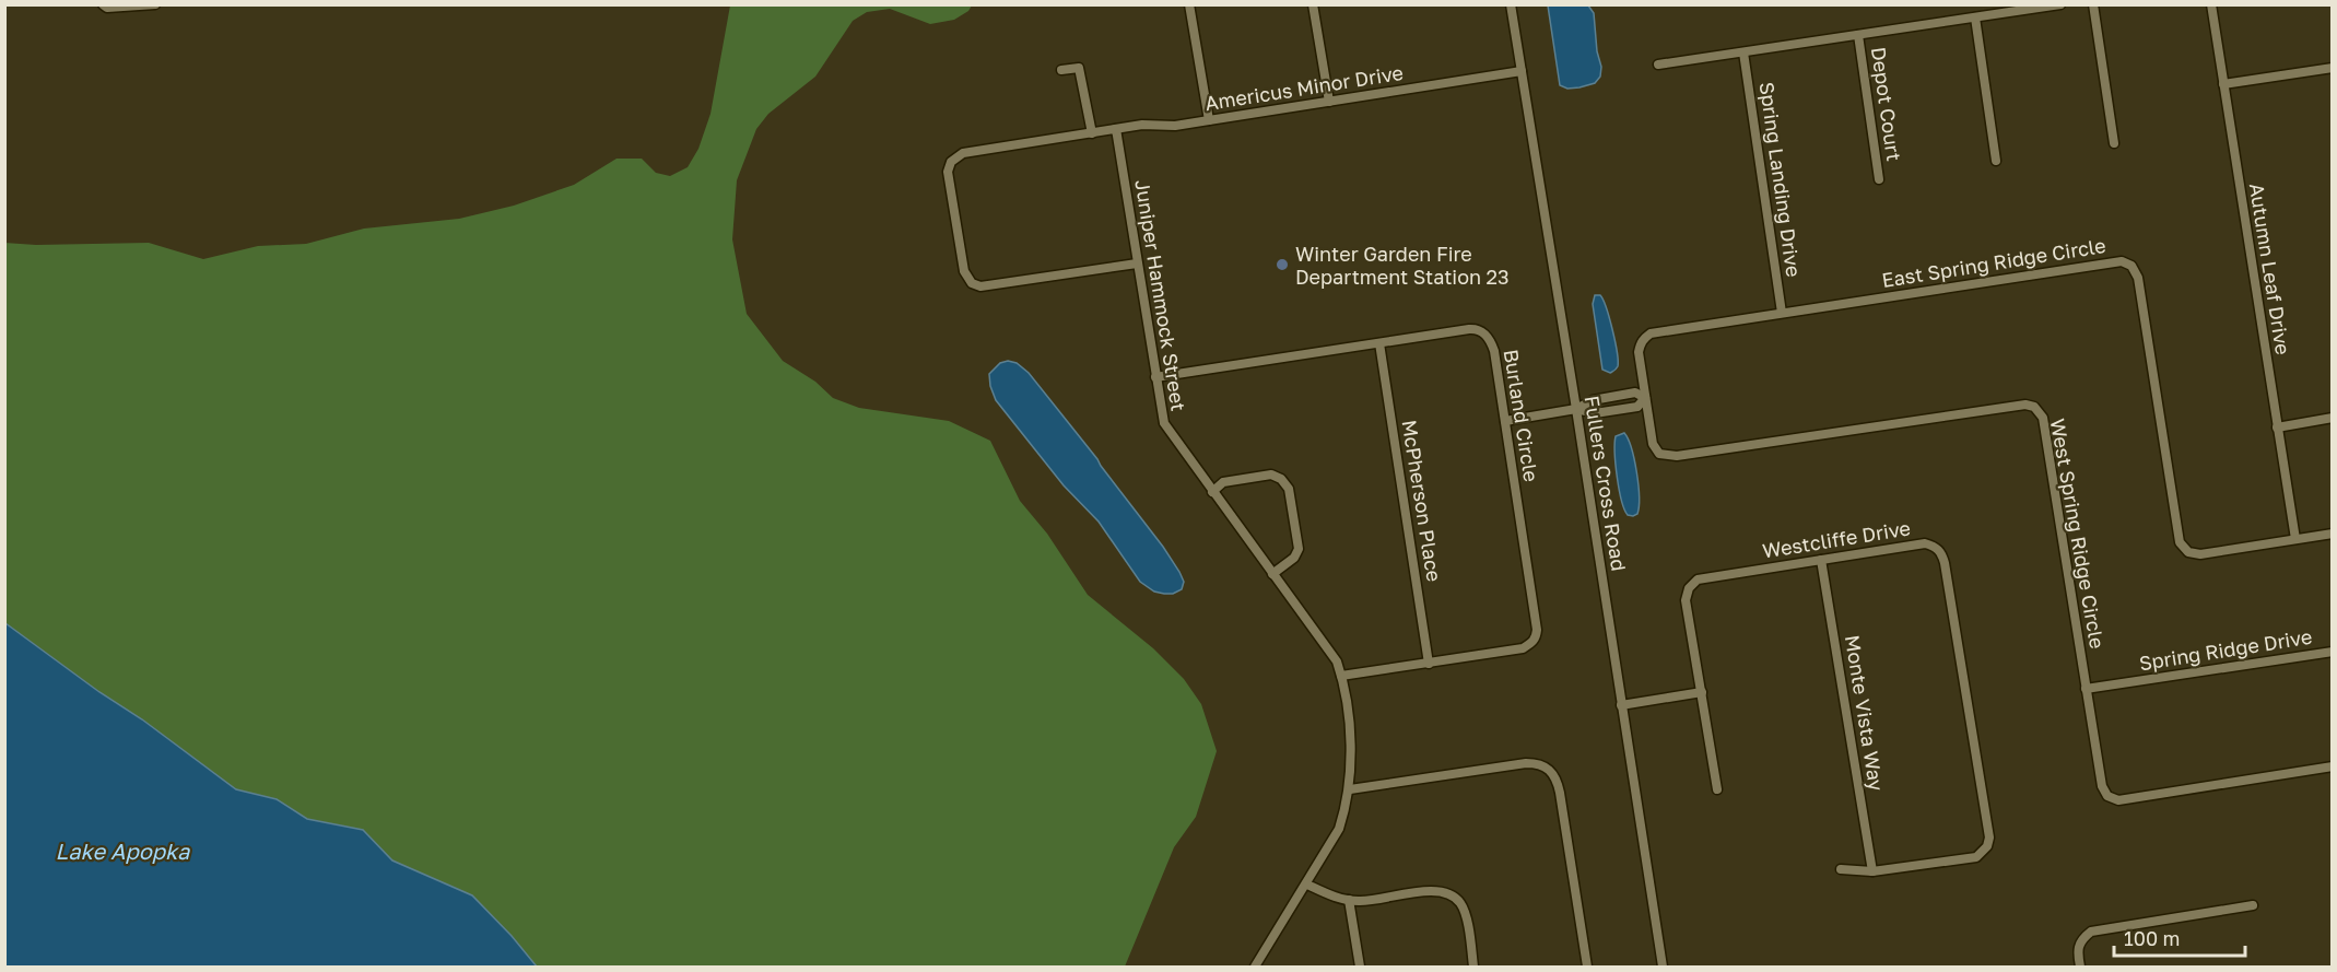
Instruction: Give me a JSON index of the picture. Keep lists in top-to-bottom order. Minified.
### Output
{"streets":{"street":["Americus Minor Drive","Depot Court","Spring Landing Drive","East Spring Ridge Circle","Autumn Leaf Drive","Juniper Hammock Street","Burland Circle","Fullers Cross Road","McPherson Place","West Spring Ridge Circle","Westcliffe Drive","Spring Ridge Drive","Monte Vista Way"]},"crossings":[["Americus Minor Drive","Juniper Hammock Street"],["Americus Minor Drive","Fullers Cross Road"],["Spring Landing Drive","East Spring Ridge Circle"],["East Spring Ridge Circle","Autumn Leaf Drive"],["East Spring Ridge Circle","West Spring Ridge Circle"],["Juniper Hammock Street","Burland Circle"],["Burland Circle","McPherson Place"],["West Spring Ridge Circle","Spring Ridge Drive"],["Westcliffe Drive","Monte Vista Way"]],"water":["Lake Apopka"],"places":["Winter Garden Fire Department Station 23"],"scale_bar":"100 m"}
